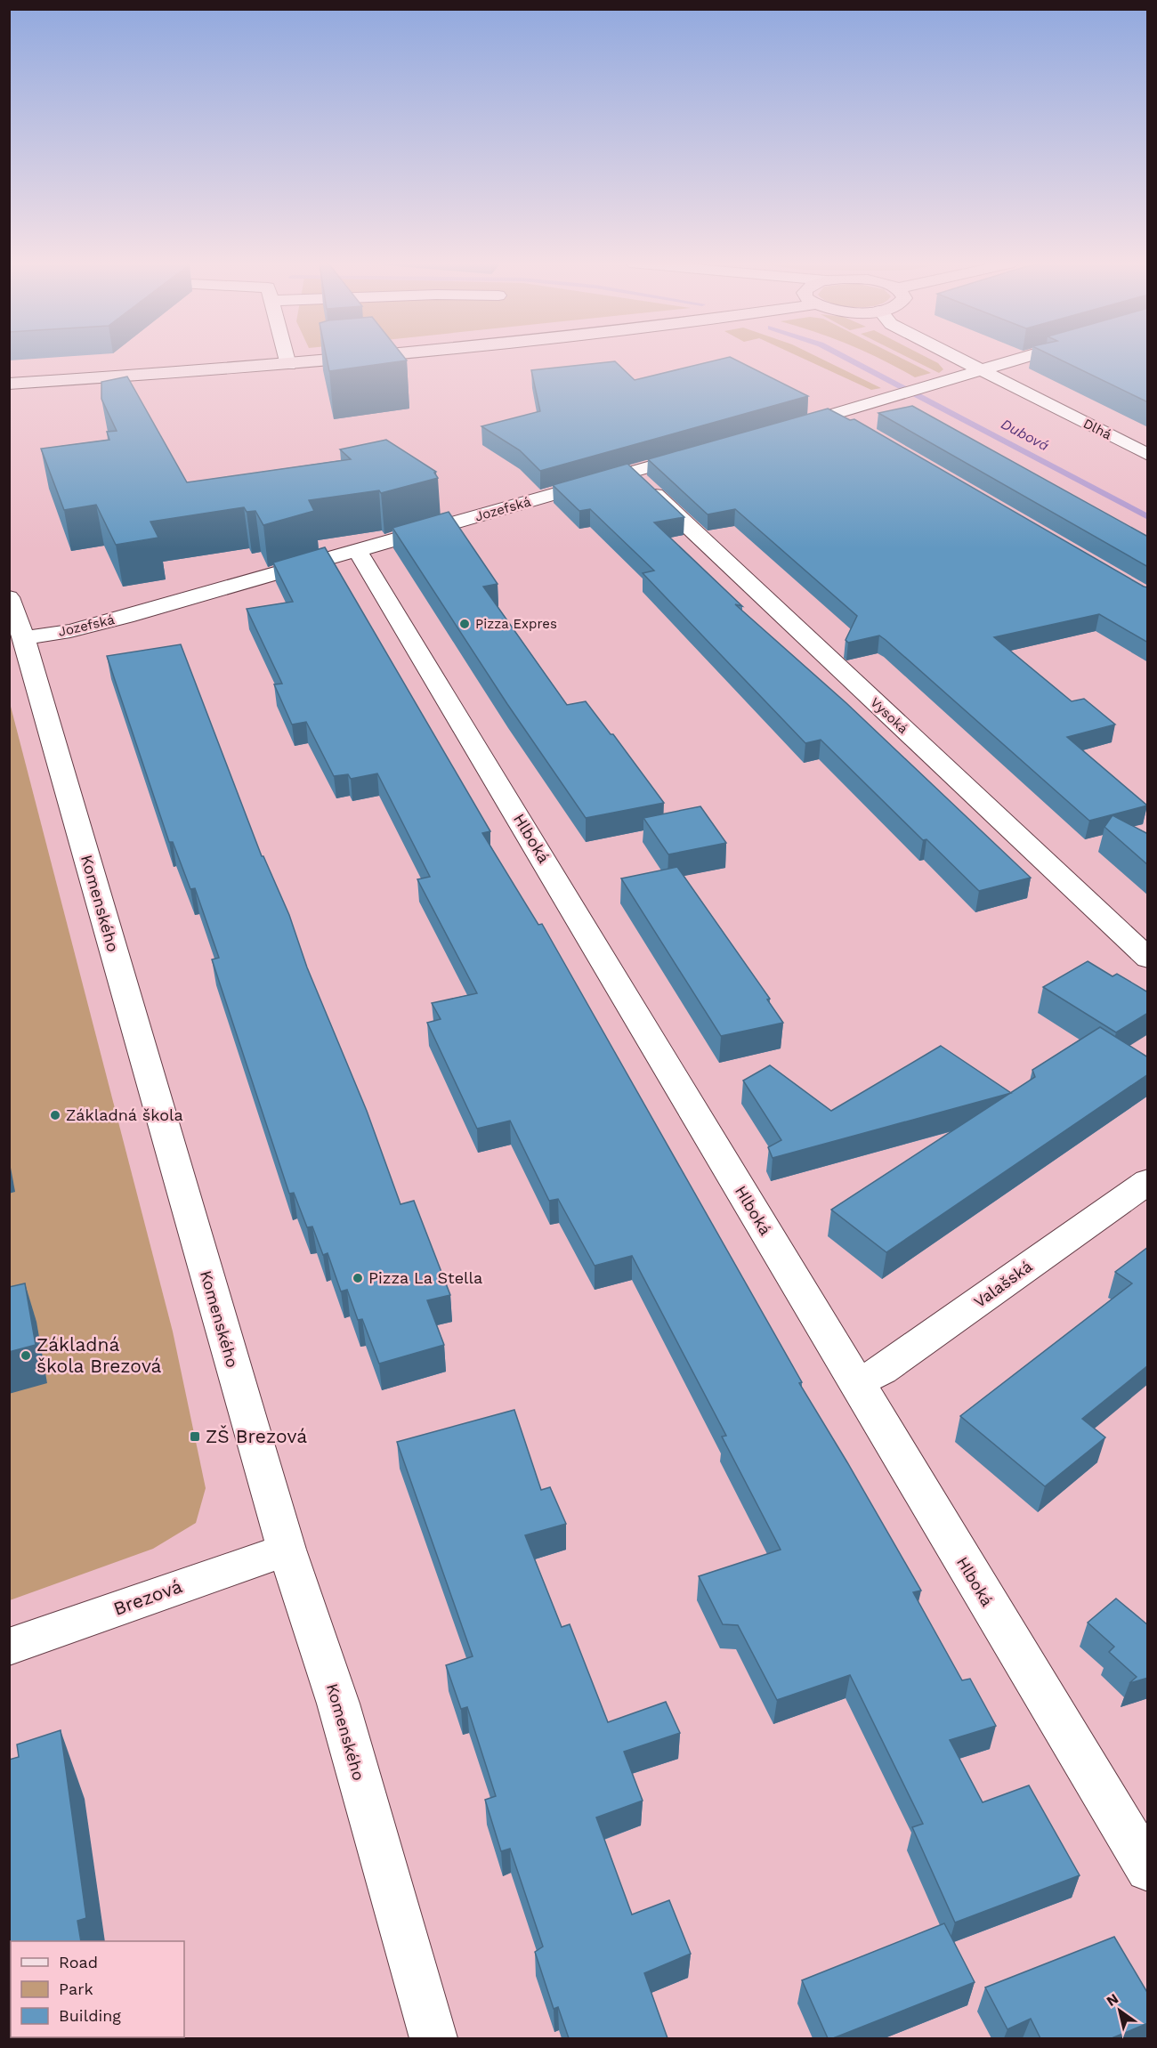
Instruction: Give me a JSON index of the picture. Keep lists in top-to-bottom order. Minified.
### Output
{"streets":{"street":["Dlhá","Jozefská","Vysoká","Hlboká","Komenského","Valašská","Brezová"]},"crossings":[["Jozefská","Vysoká"],["Jozefská","Hlboká"],["Jozefská","Komenského"],["Hlboká","Valašská"],["Komenského","Brezová"]],"water":["Dubová"],"places":{"other":["Pizza Expres","Základná škola","Pizza La Stella","Základná škola Brezová"],"transit":["ZŠ Brezová"]},"legend":["Road","Park","Building"],"north":"top left"}
